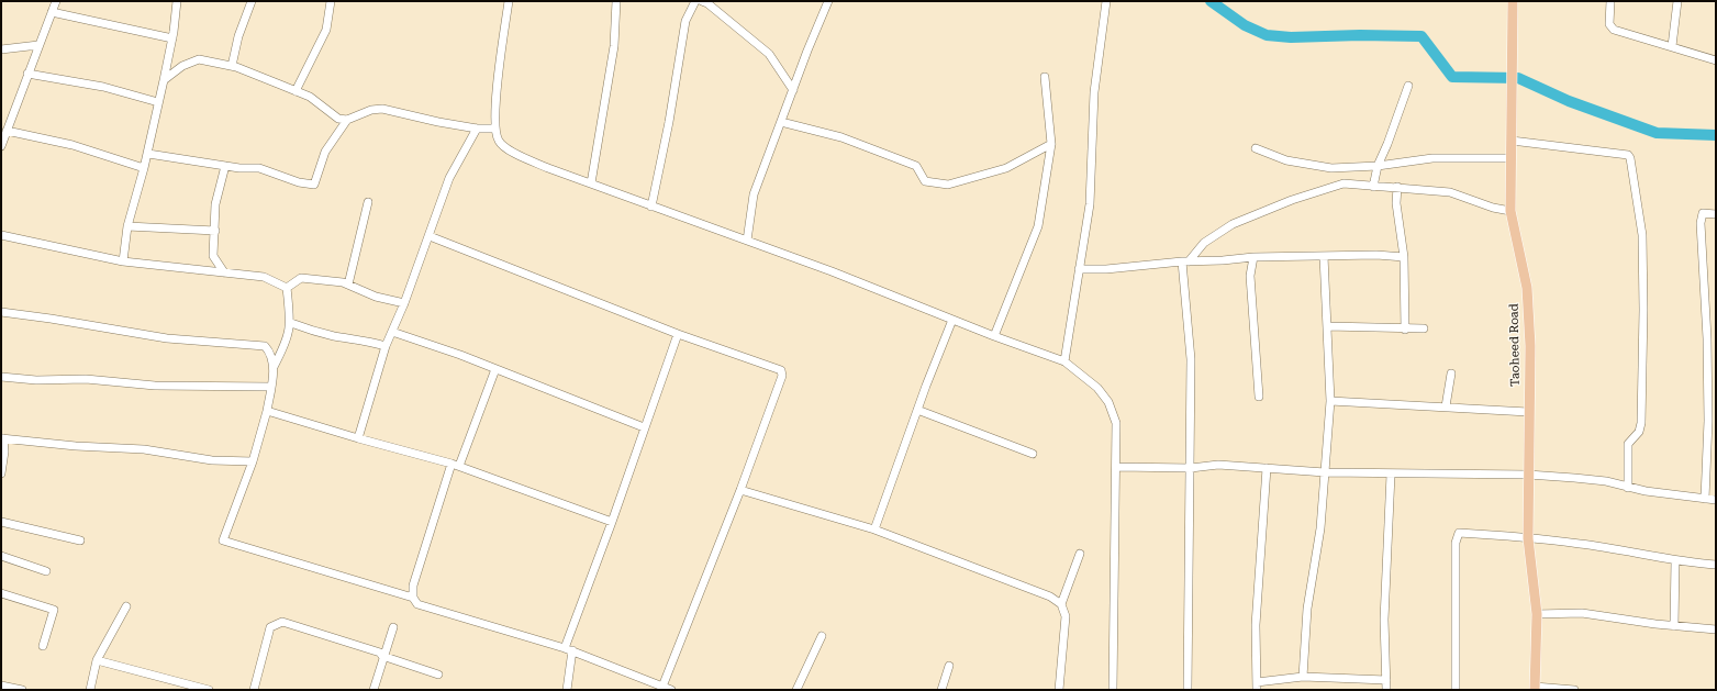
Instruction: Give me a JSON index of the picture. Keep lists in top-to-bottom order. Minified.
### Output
{"streets":{"main road":["Taoheed Road"]}}
